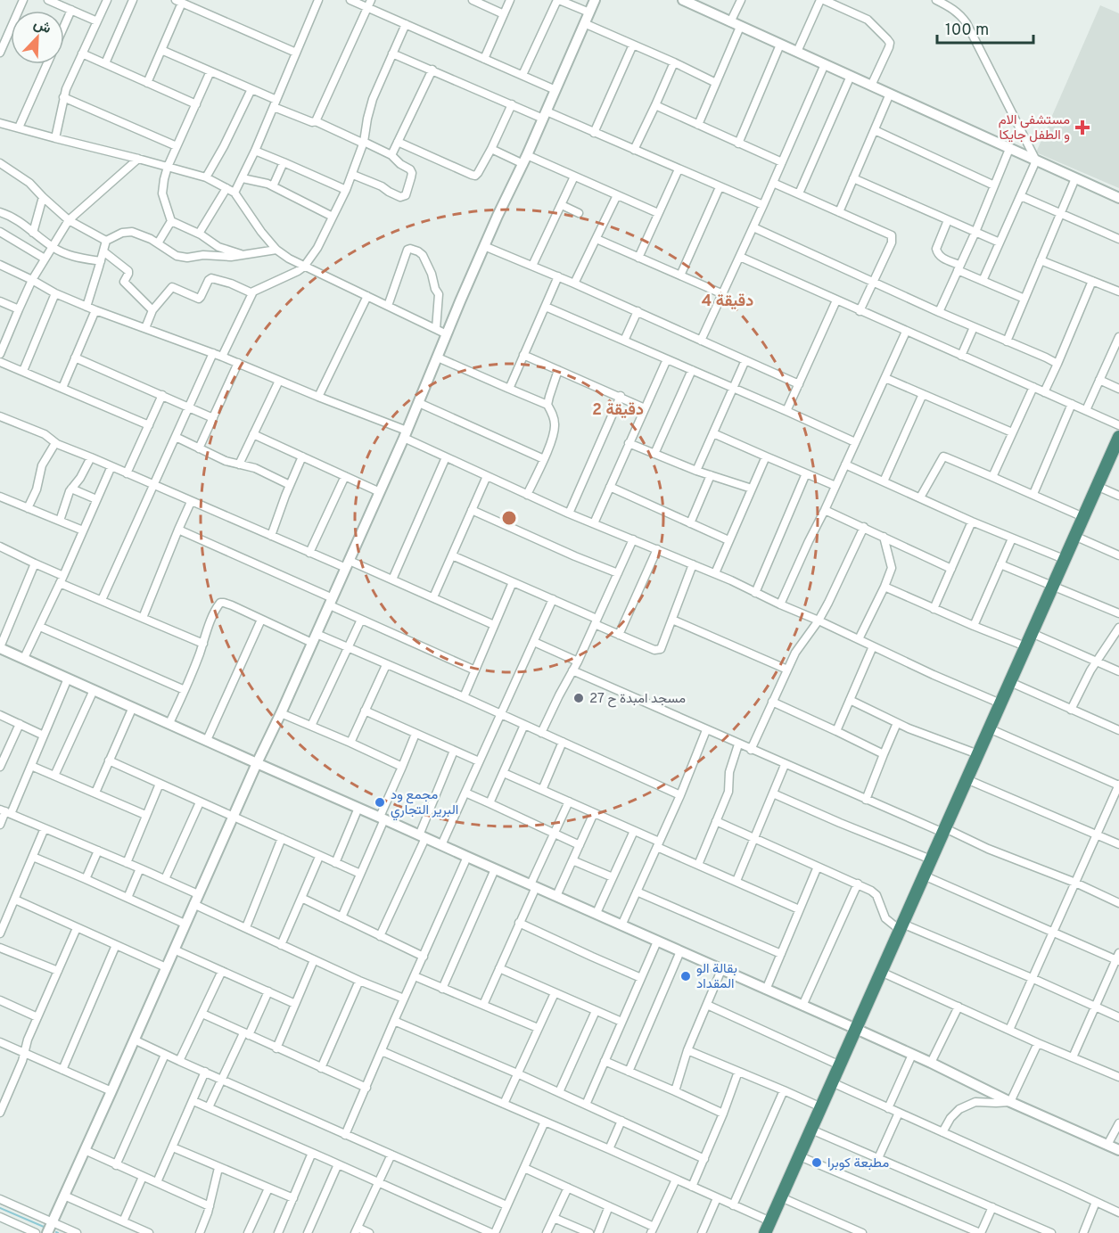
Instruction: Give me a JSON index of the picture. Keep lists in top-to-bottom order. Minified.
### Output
{"places":{"health":["مستشفى الام و الطفل جايكا"],"other":["مسجد امبدة ح 27","مجمع ود البرير التجاري","بقالة الو المقداد","مطبعة كوبرا"]},"scale_bar":"100 m","north":"top right","rings":["4 دقيقة","2 دقيقة"]}
